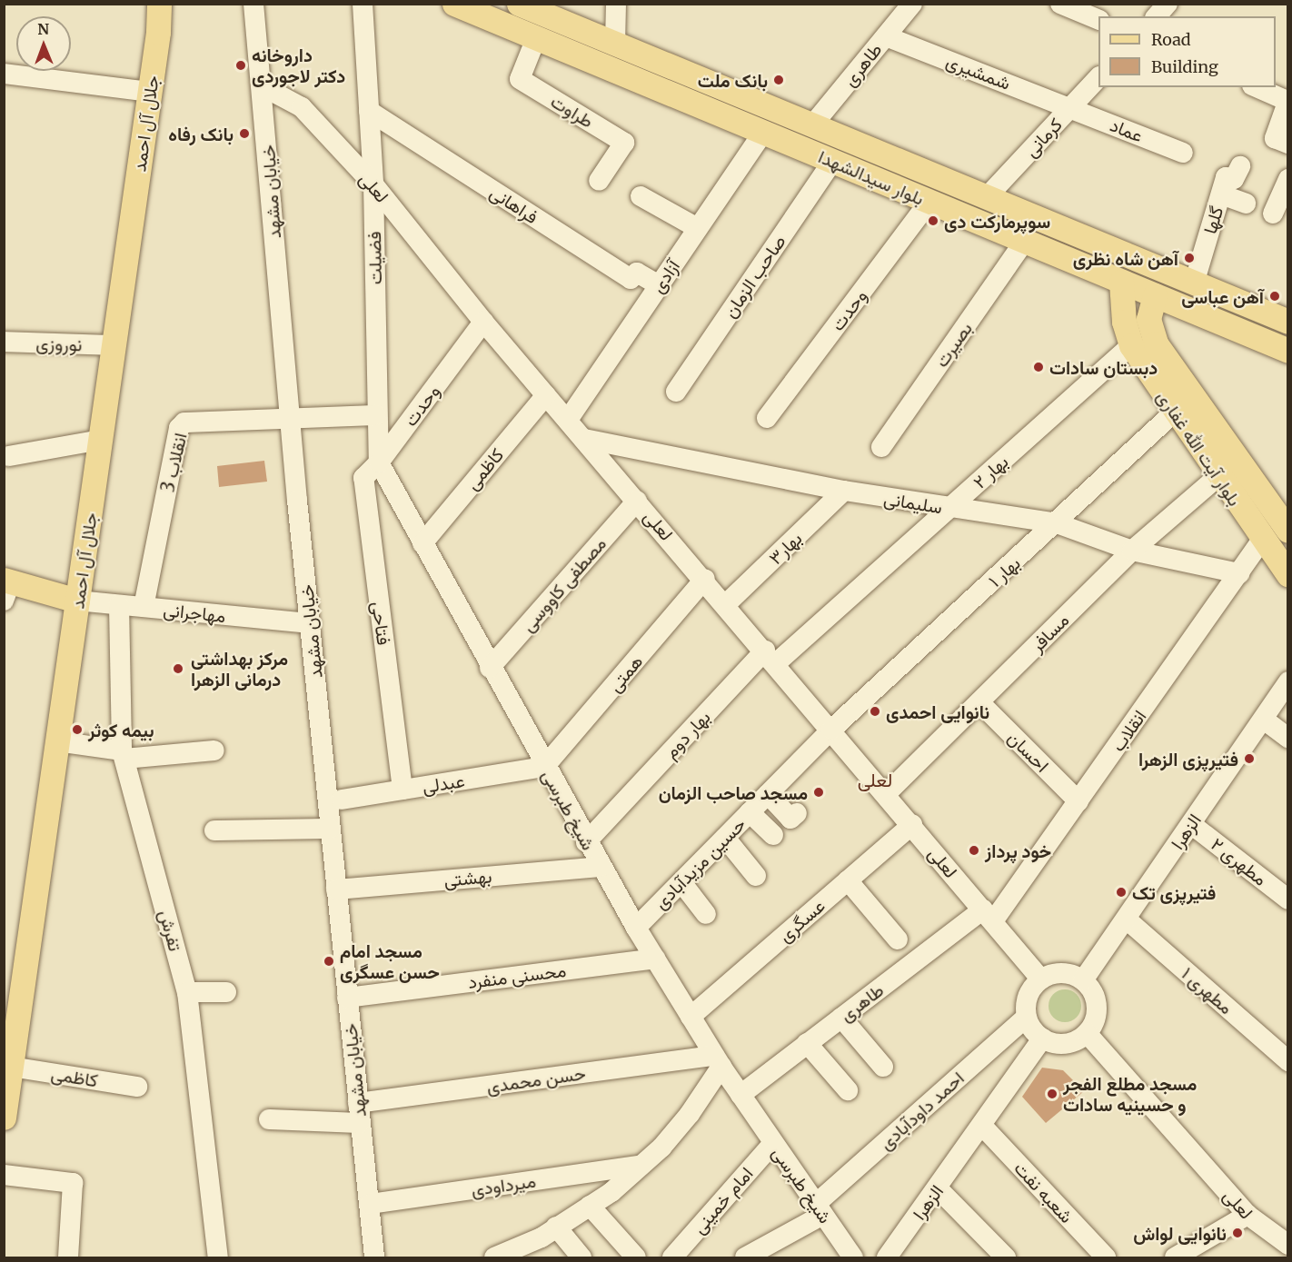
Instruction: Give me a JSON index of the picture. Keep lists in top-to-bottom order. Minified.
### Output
{"streets":{"main road":["جلال آل احمد","بلوار سیدالشهدا","بلوار آیت الله غفاری"],"street":["طاهری","شمشیری","طراوت","عماد","کرمانی","لعلی","خیابان مشهد","فراهانی","گلها","فضیلت","آزادی","صاحب الزمان","وحدت","نوروزی","بصیرت","انقلاب 3","کاظمی","بهار ۲","سلیمانی","بهار۳","بهار ۱","مصطفی کاووسی","مهاجرانی","فتاحی","مسافر","همتی","انقلاب","بهار دوم","احسان","عبدلی","شیخ طبرسی","الزهرا","مطهری ۲","حسین مزیدآبادی","بهشتی","عسگری","تفرش","محسنی منفرد","مطهری ۱","حسن محمدی","احمد داودآبادی","میرداودی","شعبه نفت","امام خمینی"]},"crossings":[["طاهری","شمشیری"],["طاهری","بلوار سیدالشهدا"],["طاهری","لعلی"],["طاهری","انقلاب"],["طاهری","شیخ طبرسی"],["شمشیری","عماد"],["شمشیری","کرمانی"],["طراوت","بلوار سیدالشهدا"],["جلال آل احمد","نوروزی"],["جلال آل احمد","کاظمی"],["جلال آل احمد","مهاجرانی"],["عماد","کرمانی"],["کرمانی","بلوار سیدالشهدا"],["بلوار سیدالشهدا","گلها"],["بلوار سیدالشهدا","آزادی"],["بلوار سیدالشهدا","صاحب الزمان"],["بلوار سیدالشهدا","وحدت"],["بلوار سیدالشهدا","بصیرت"],["بلوار سیدالشهدا","بلوار آیت الله غفاری"],["لعلی","خیابان مشهد"],["لعلی","فضیلت"],["لعلی","آزادی"],["لعلی","وحدت"],["لعلی","کاظمی"],["لعلی","بهار ۲"],["لعلی","سلیمانی"],["لعلی","بهار۳"],["لعلی","بهار ۱"],["لعلی","مصطفی کاووسی"],["لعلی","مسافر"],["لعلی","همتی"],["لعلی","انقلاب"],["لعلی","بهار دوم"],["لعلی","الزهرا"],["لعلی","حسین مزیدآبادی"],["لعلی","عسگری"],["لعلی","احمد داودآبادی"],["خیابان مشهد","انقلاب 3"],["خیابان مشهد","مهاجرانی"],["خیابان مشهد","بهشتی"],["خیابان مشهد","محسنی منفرد"],["خیابان مشهد","حسن محمدی"],["خیابان مشهد","میرداودی"],["فراهانی","فضیلت"],["فراهانی","آزادی"],["فضیلت","شیخ طبرسی"],["وحدت","فتاحی"],["وحدت","شیخ طبرسی"],["بلوار آیت الله غفاری","بهار ۲"],["بلوار آیت الله غفاری","بهار ۱"],["بلوار آیت الله غفاری","مسافر"],["بلوار آیت الله غفاری","انقلاب"],["انقلاب 3","مهاجرانی"],["کاظمی","شیخ طبرسی"],["بهار ۲","سلیمانی"],["بهار ۲","بهار دوم"],["سلیمانی","بهار۳"],["سلیمانی","بهار ۱"],["سلیمانی","مسافر"],["سلیمانی","انقلاب"],["بهار ۱","حسین مزیدآبادی"],["مصطفی کاووسی","شیخ طبرسی"],["مهاجرانی","تفرش"],["فتاحی","عبدلی"],["فتاحی","شیخ طبرسی"],["مسافر","احسان"],["همتی","عبدلی"],["همتی","شیخ طبرسی"],["انقلاب","احسان"],["بهار دوم","شیخ طبرسی"],["عبدلی","شیخ طبرسی"],["شیخ طبرسی","حسین مزیدآبادی"],["شیخ طبرسی","بهشتی"],["شیخ طبرسی","عسگری"],["شیخ طبرسی","محسنی منفرد"],["شیخ طبرسی","حسن محمدی"],["شیخ طبرسی","احمد داودآبادی"],["شیخ طبرسی","میرداودی"],["شیخ طبرسی","امام خمینی"],["الزهرا","مطهری ۲"],["الزهرا","مطهری ۱"],["الزهرا","احمد داودآبادی"],["الزهرا","شعبه نفت"],["حسن محمدی","میرداودی"]],"districts":["لعلی"],"places":["داروخانه دکتر لاجوردی","بانک ملت","بانک رفاه","سوپرمارکت دی","آهن شاه نظری","آهن عباسی","دبستان سادات","مرکز بهداشتی درمانی الزهرا","نانوایی احمدی","بیمه کوثر","فتیرپزی الزهرا","مسجد صاحب الزمان","خود پرداز","فتیرپزی تک","مسجد امام حسن عسگری","مسجد مطلع الفجر و حسینیه سادات","نانوایی لواش"],"legend":["Road","Building"],"north":"top"}
